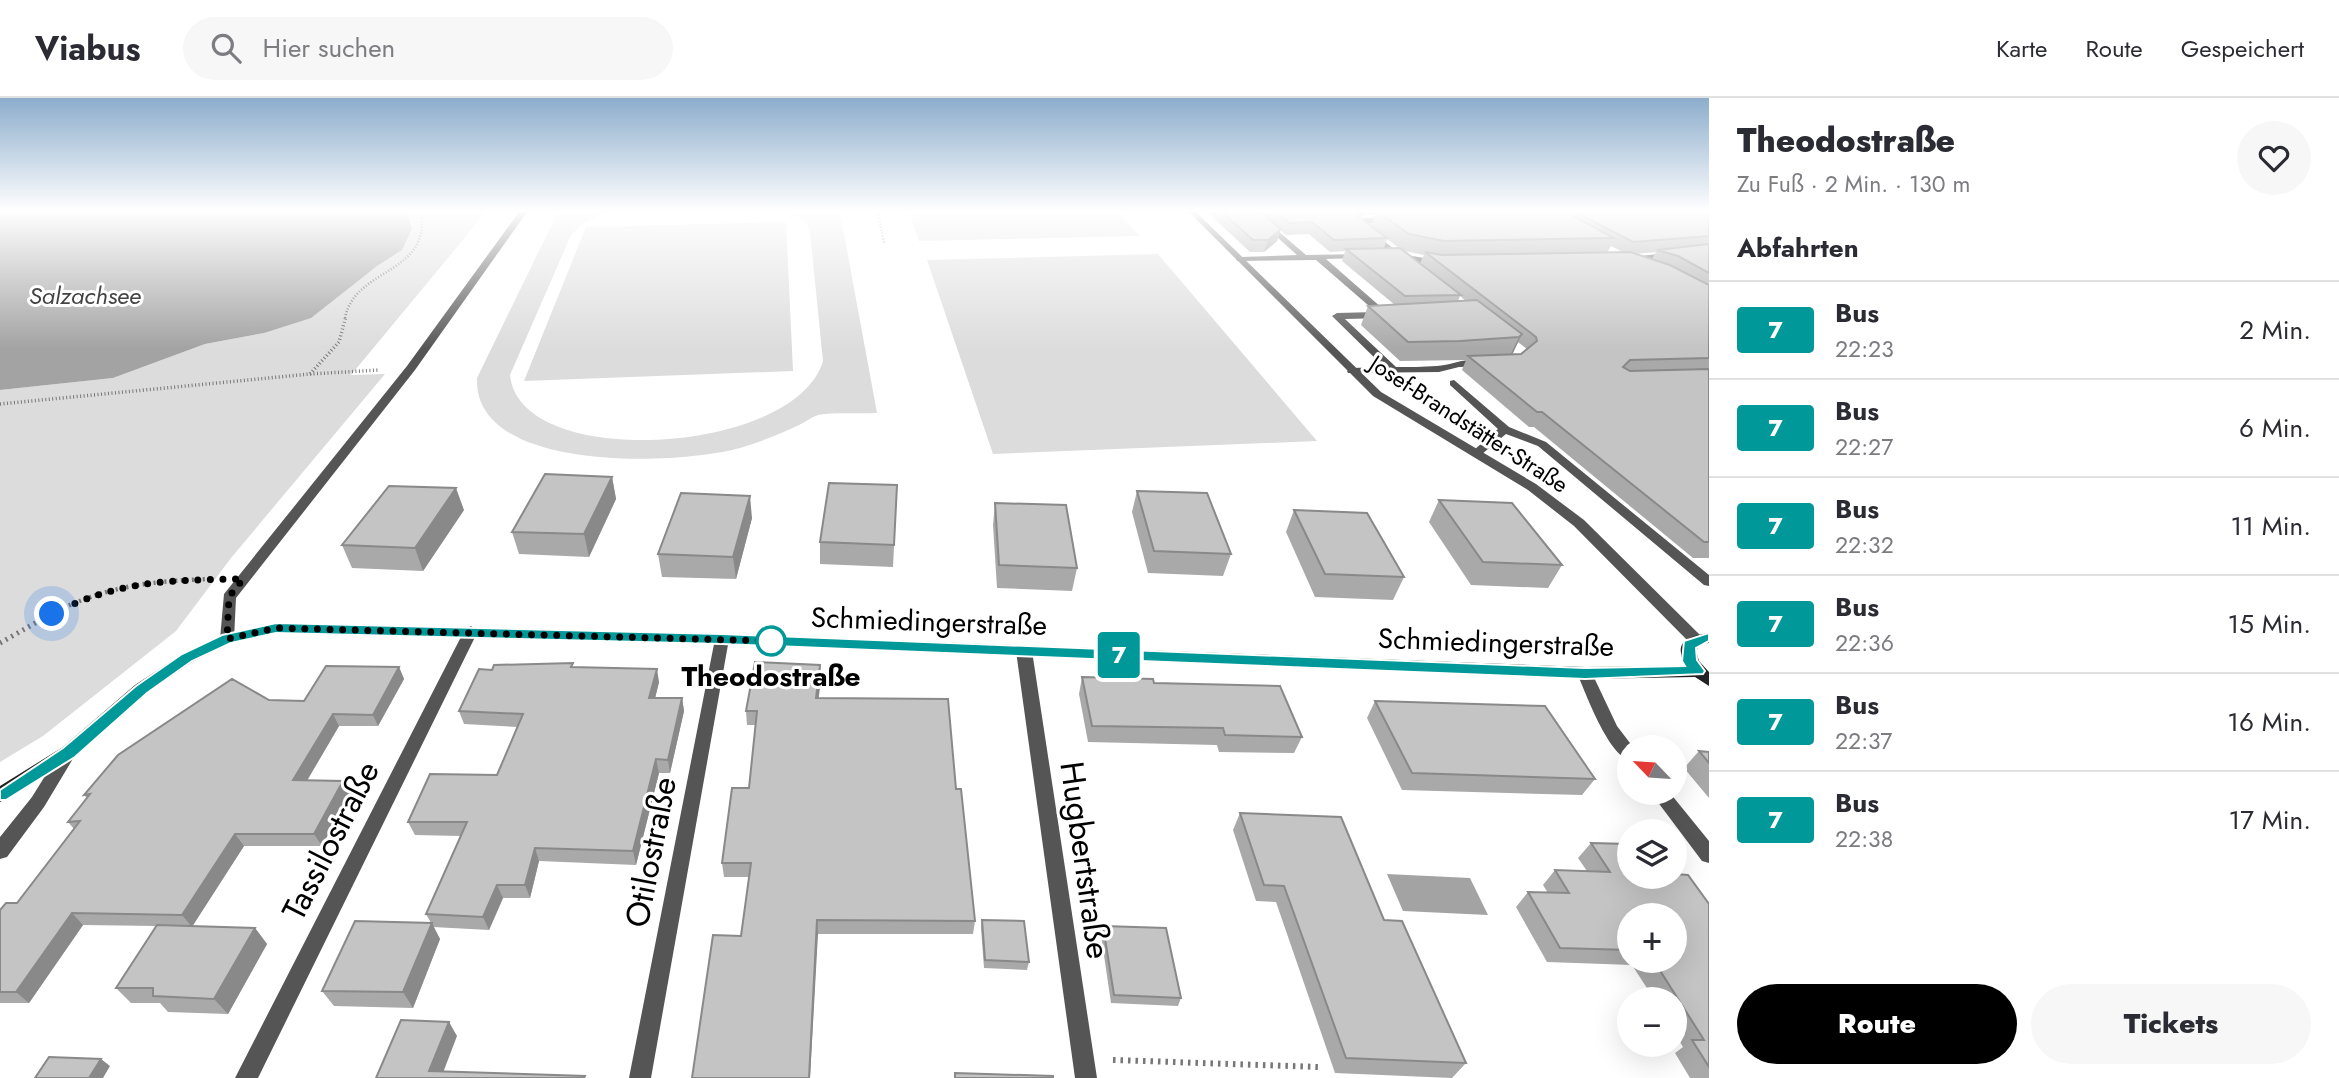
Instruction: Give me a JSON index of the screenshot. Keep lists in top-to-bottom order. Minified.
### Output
{"streets":{"street":["Josef-Brandstätter-Straße","Schmiedingerstraße","Tassilostraße","Otilostraße","Hugbertstraße"]},"crossings":[["Schmiedingerstraße","Tassilostraße"],["Schmiedingerstraße","Otilostraße"],["Schmiedingerstraße","Hugbertstraße"]],"water":["Salzachsee"],"places":["Theodostraße"],"lines":["bus line 7"],"north":"top left","page":{"header":"Viabus","search":"Hier suchen","nav":["Karte","Route","Gespeichert"],"on_map":"7","heading":[["Theodostraße","Zu Fuß · 2 Min. · 130 m"],"Abfahrten"],"list":[{"mark":"7","name":"Bus","note":"22:23","value":"2 Min."},{"mark":"7","name":"Bus","note":"22:27","value":"6 Min."},{"mark":"7","name":"Bus","note":"22:32","value":"11 Min."},{"mark":"7","name":"Bus","note":"22:36","value":"15 Min."},{"mark":"7","name":"Bus","note":"22:37","value":"16 Min."},{"mark":"7","name":"Bus","note":"22:38","value":"17 Min."}],"map_buttons":["+","−"],"buttons":["Route","Tickets"]}}
